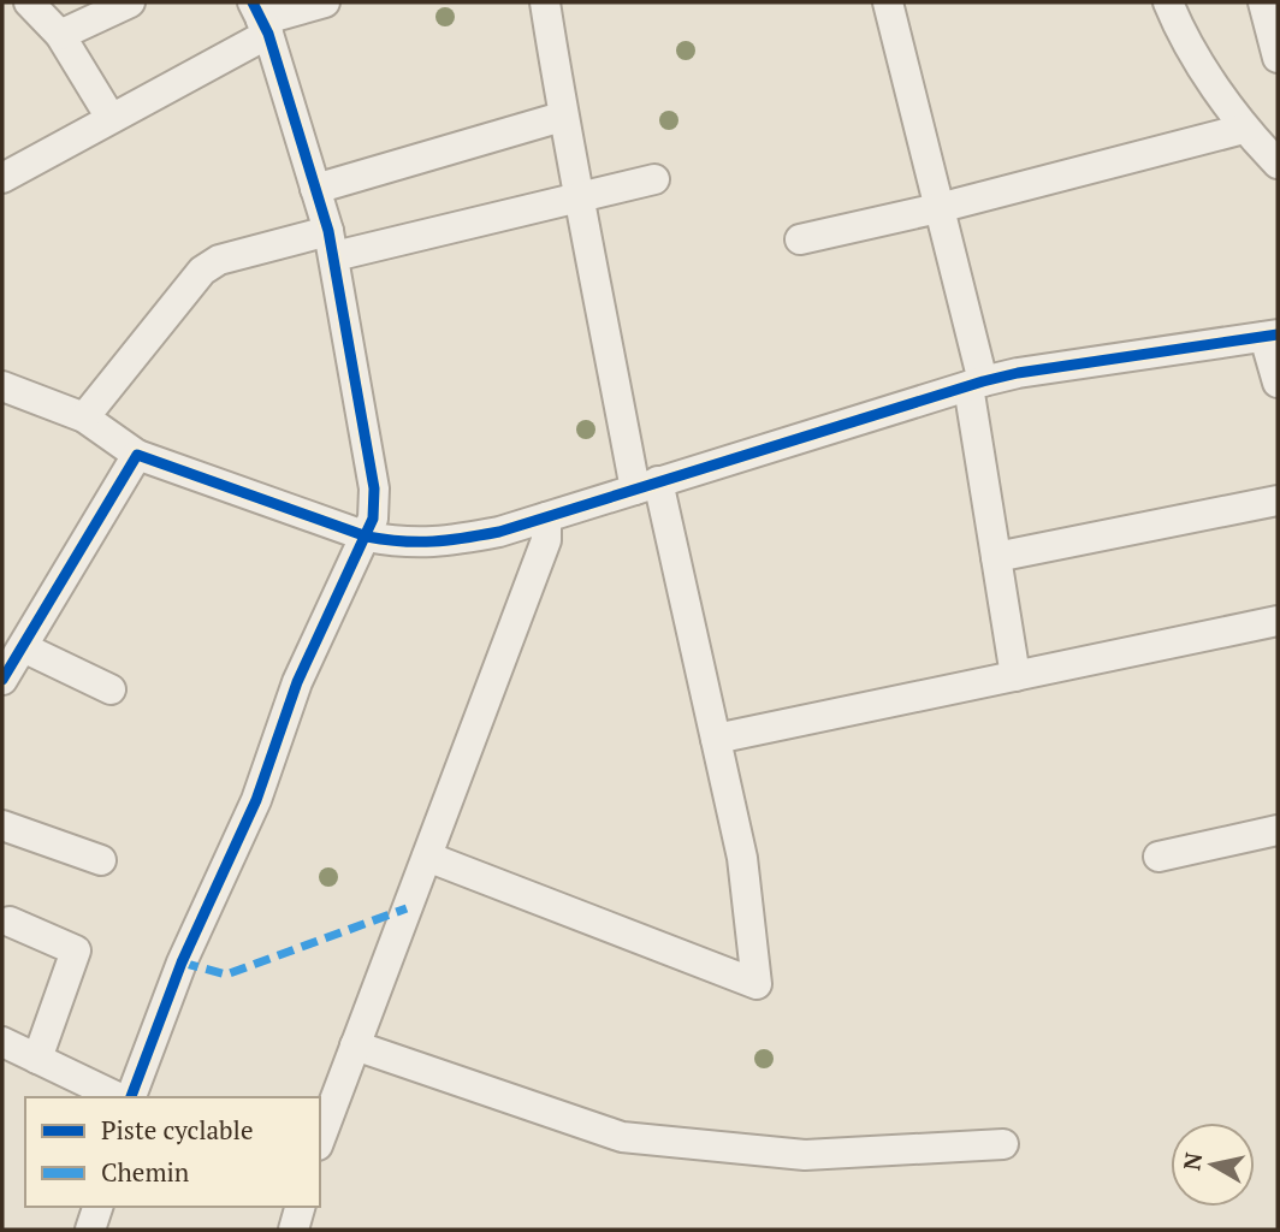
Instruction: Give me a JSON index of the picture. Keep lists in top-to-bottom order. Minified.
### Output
{"legend":["Piste cyclable","Chemin"],"north":"left"}
